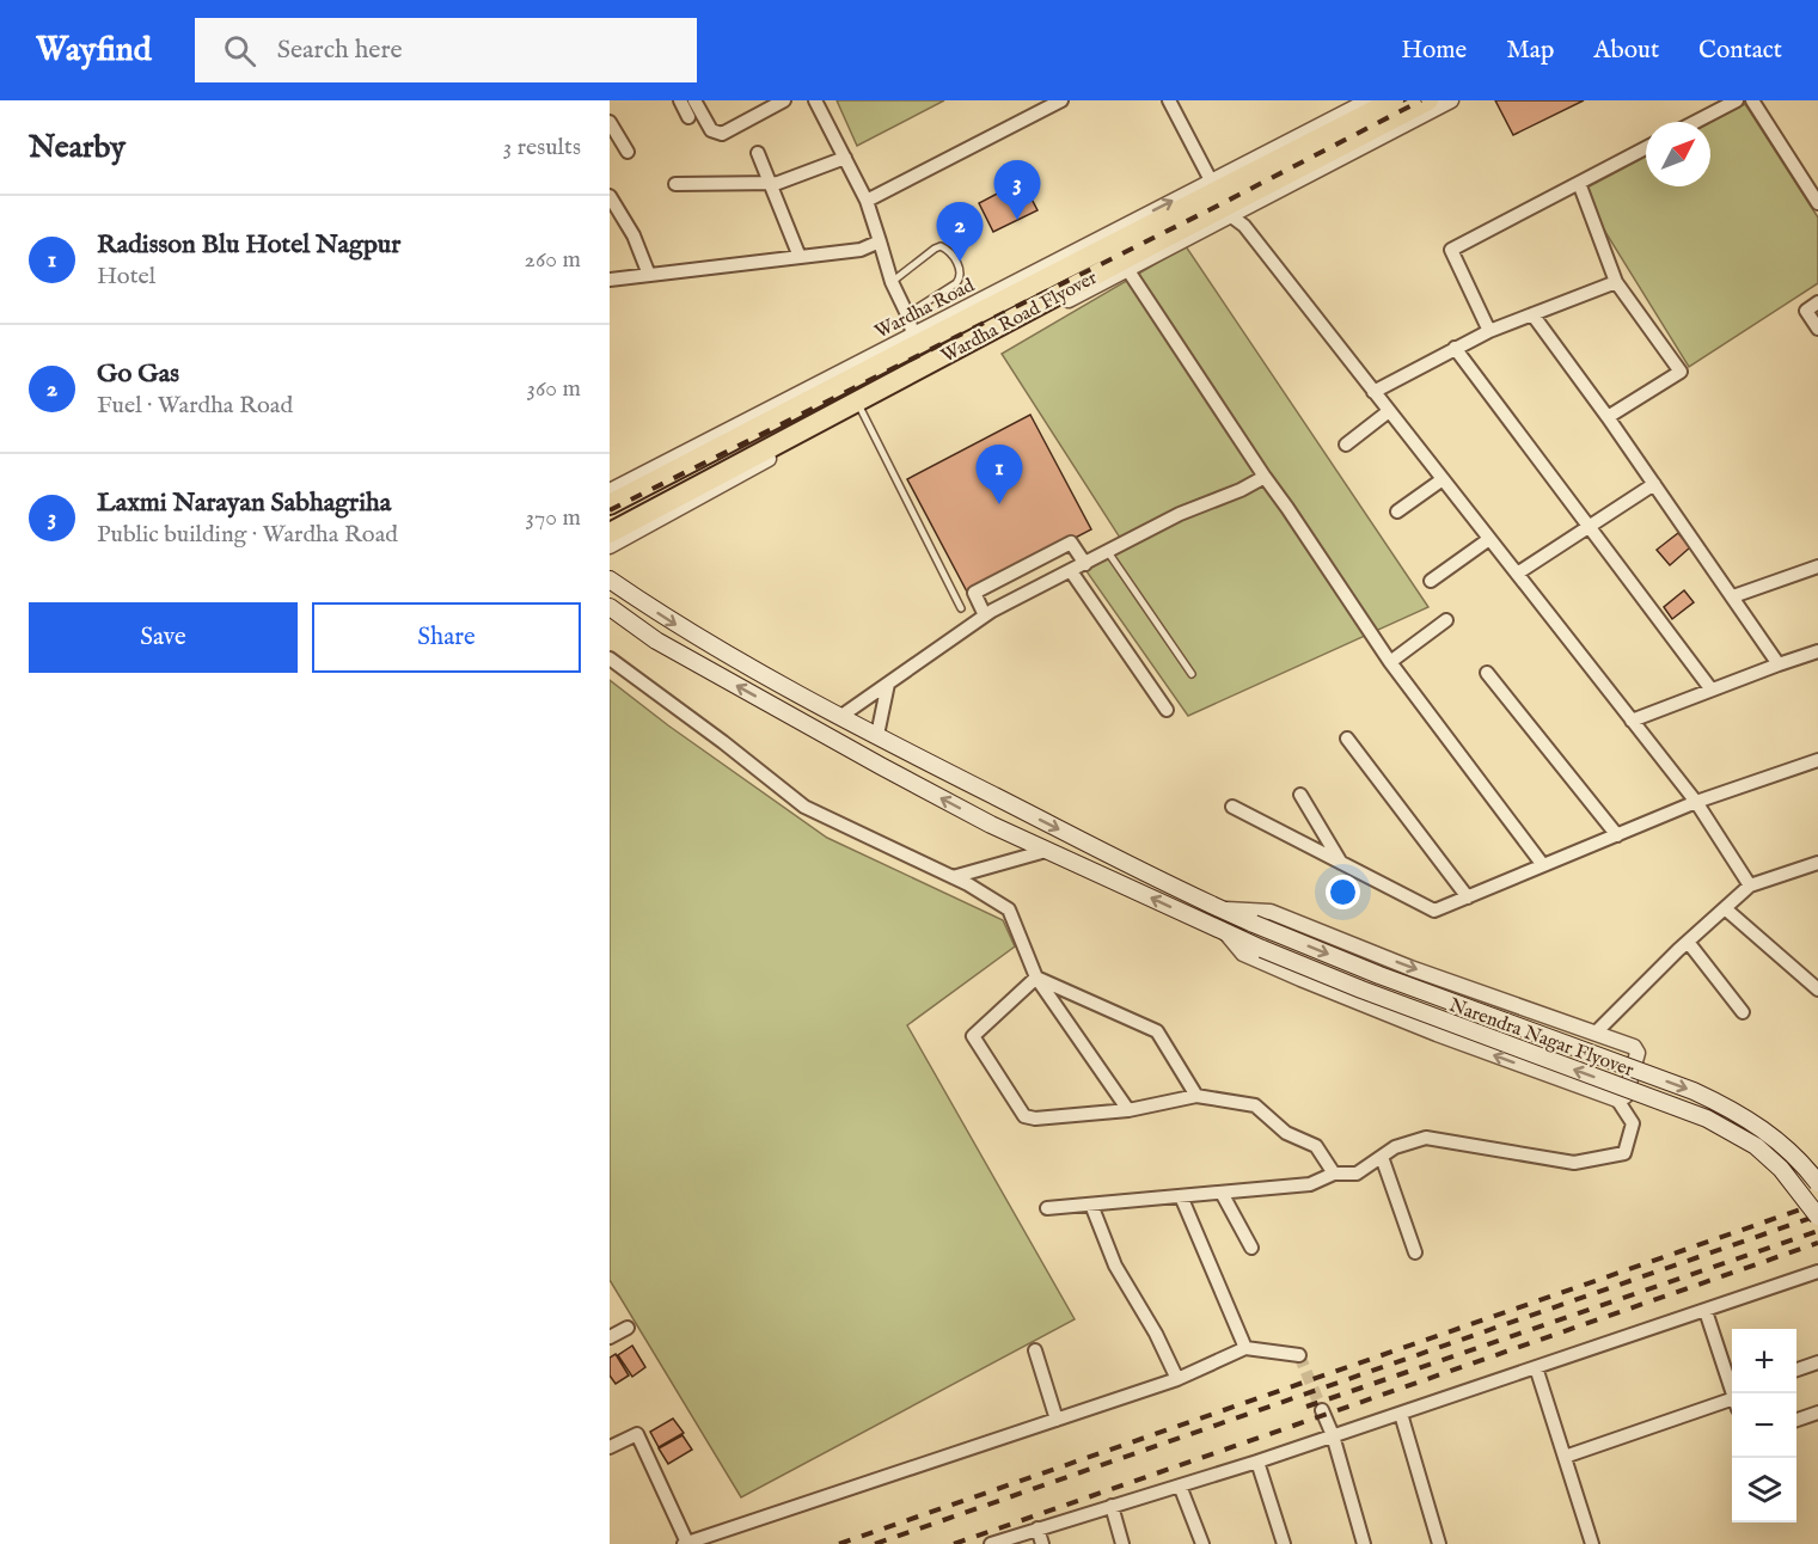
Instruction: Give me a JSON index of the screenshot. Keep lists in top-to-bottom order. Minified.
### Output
{"streets":{"highway":["Wardha Road Flyover"],"main road":["Narendra Nagar Flyover"],"street":["Wardha Road"]},"north":"top right","page":{"header":"Wayfind","search":"Search here","nav":["Home","Map","About","Contact"],"heading":["Nearby","3 results"],"pins":["3","2","1"],"list":[{"mark":"1","name":"Radisson Blu Hotel Nagpur","note":"Hotel","value":"260 m"},{"mark":"2","name":"Go Gas","note":"Fuel · Wardha Road","value":"360 m"},{"mark":"3","name":"Laxmi Narayan Sabhagriha","note":"Public building · Wardha Road","value":"370 m"}],"buttons":["Save","Share"],"map_buttons":["+","−"]}}
